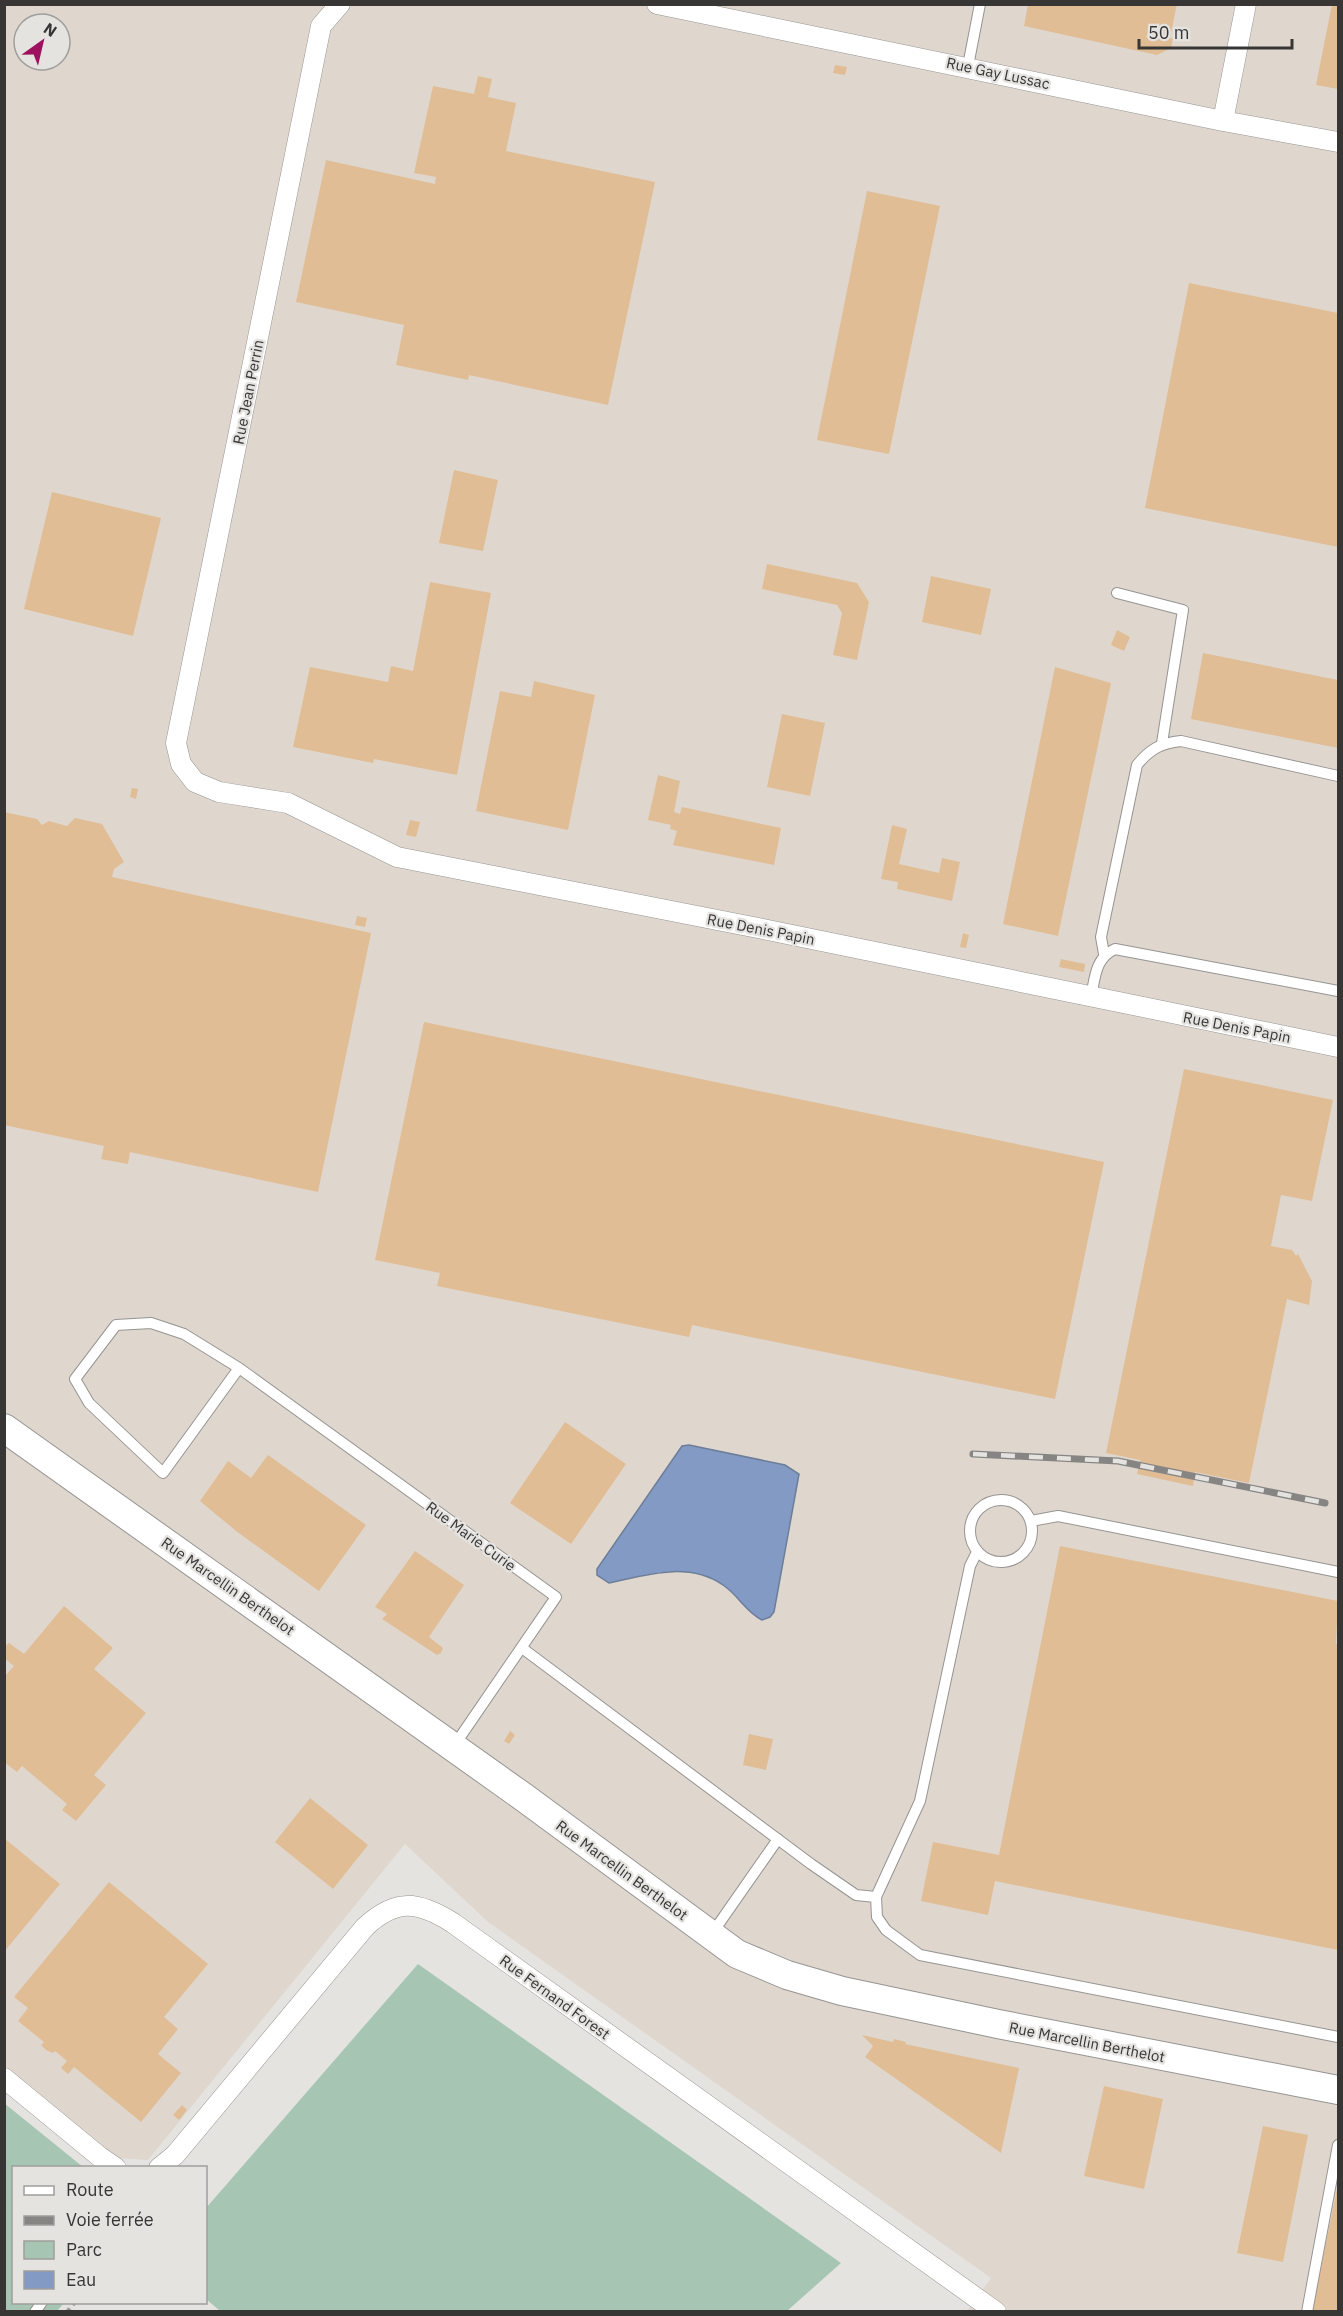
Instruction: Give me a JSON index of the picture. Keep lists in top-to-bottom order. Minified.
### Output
{"streets":{"street":["Rue Gay Lussac","Rue Jean Perrin","Rue Denis Papin","Rue Marcellin Berthelot","Rue Fernand Forest"],"lane":["Rue Marie Curie"]},"crossings":[["Rue Jean Perrin","Rue Denis Papin"],["Rue Marie Curie","Rue Marcellin Berthelot"]],"legend":["Route","Voie ferrée","Parc","Eau"],"scale_bar":"50 m","north":"top right"}
